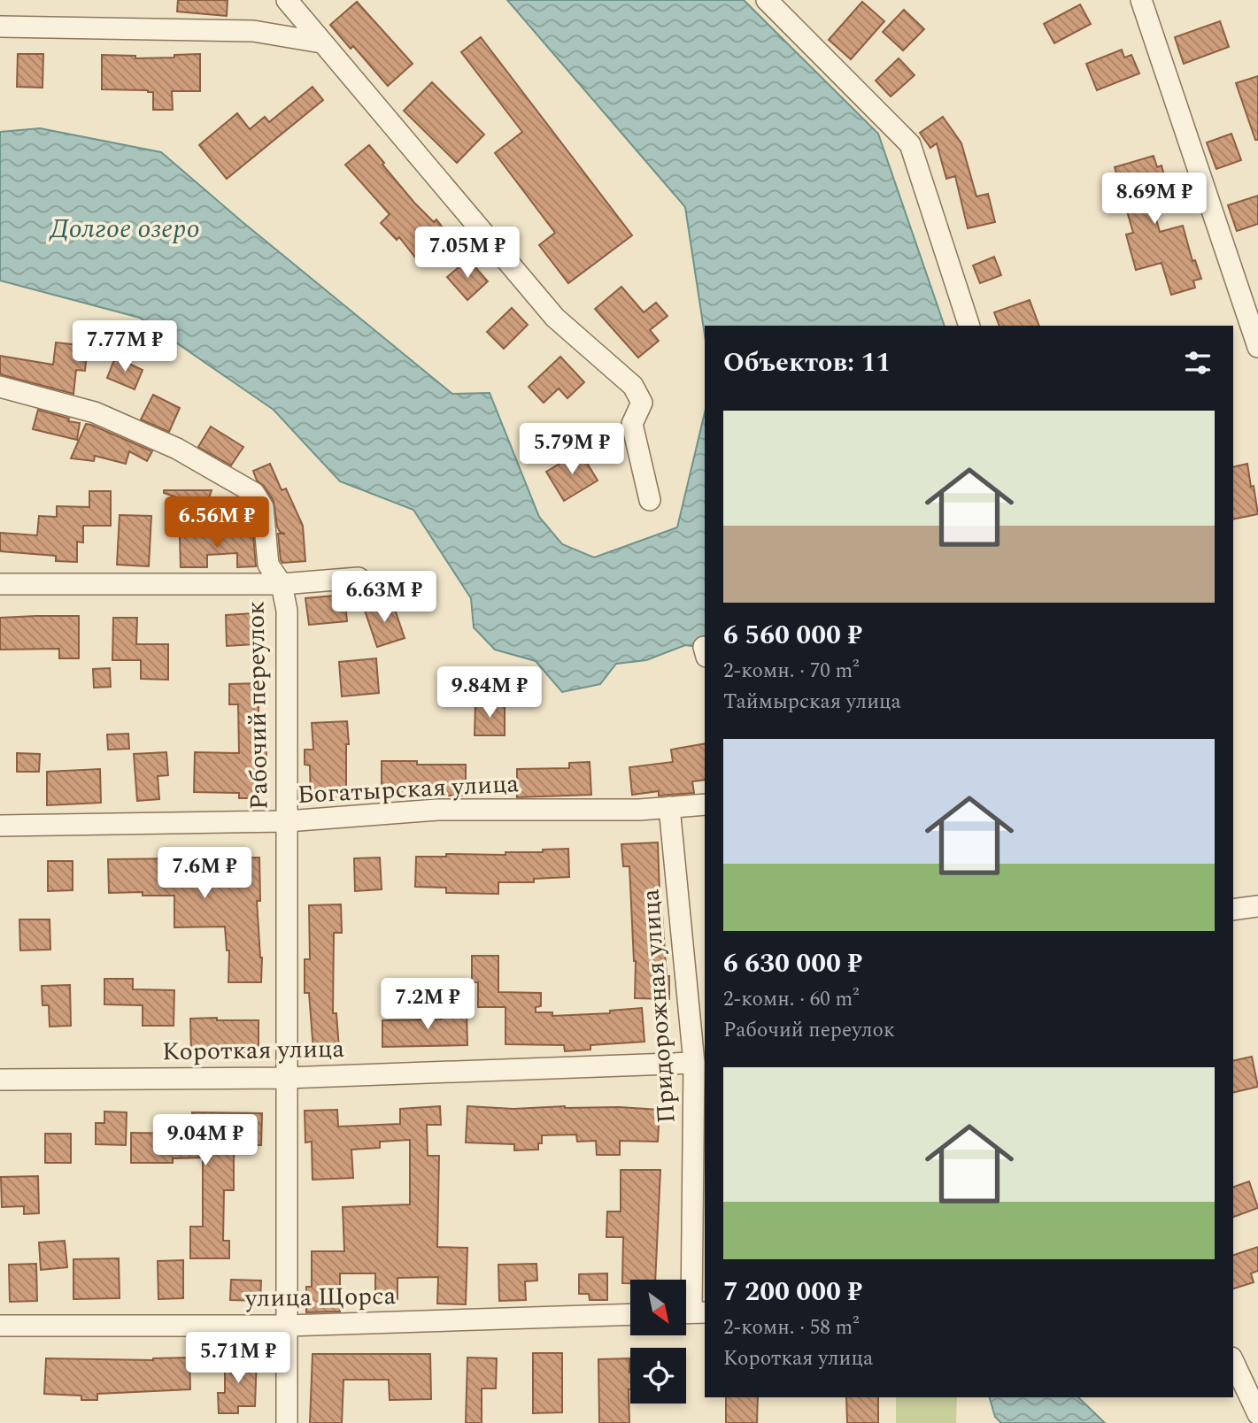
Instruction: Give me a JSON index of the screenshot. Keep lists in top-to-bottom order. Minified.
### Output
{"streets":{"street":["Рабочий переулок","Богатырская улица","Придорожная улица","Короткая улица","улица Щорса"]},"crossings":[["Рабочий переулок","Богатырская улица"],["Рабочий переулок","Короткая улица"],["Рабочий переулок","улица Щорса"],["Богатырская улица","Придорожная улица"],["Придорожная улица","Короткая улица"]],"water":["Долгое озеро"],"north":"bottom right","page":{"price":["8.69M ₽","7.05M ₽","7.77M ₽","5.79M ₽","6.56M ₽","6.63M ₽","9.84M ₽","7.6M ₽","7.2M ₽","9.04M ₽","5.71M ₽"],"heading":"Объектов: 11","list":[{"name":"6 560 000 ₽","note":"2-комн. · 70 m² · Таймырская улица"},{"name":"6 630 000 ₽","note":"2-комн. · 60 m² · Рабочий переулок"},{"name":"7 200 000 ₽","note":"2-комн. · 58 m² · Короткая улица"}]}}
